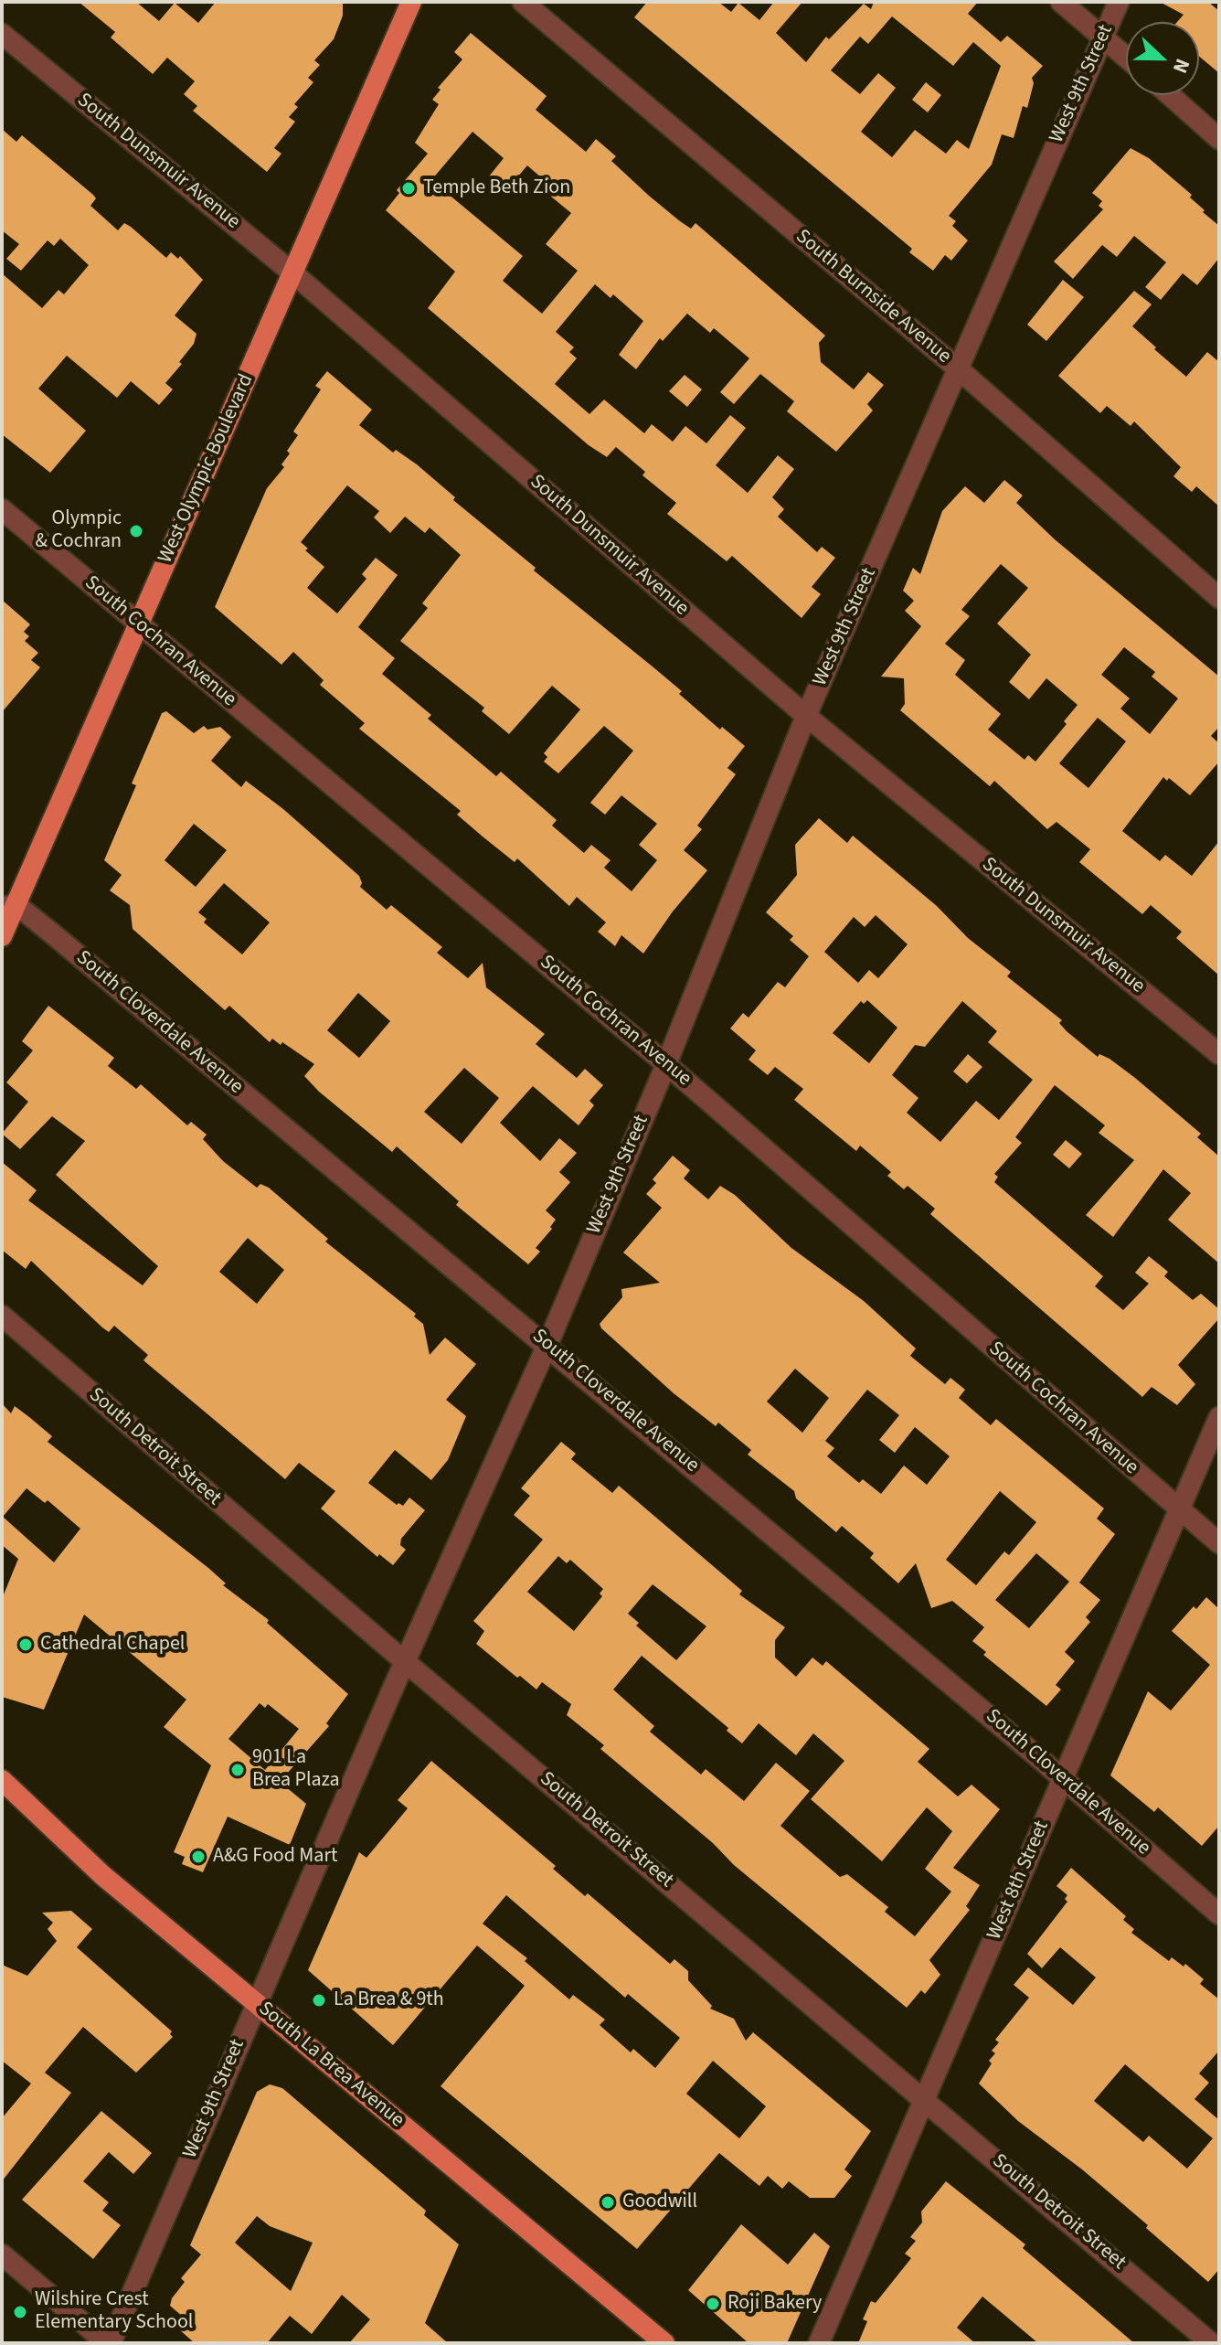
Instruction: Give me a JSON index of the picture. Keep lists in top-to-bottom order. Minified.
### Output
{"streets":{"main road":["West Olympic Boulevard","South La Brea Avenue"],"street":["West 9th Street","South Dunsmuir Avenue","South Burnside Avenue","South Cochran Avenue","South Cloverdale Avenue","South Detroit Street","West 8th Street"]},"crossings":[["West 9th Street","South Dunsmuir Avenue"],["West 9th Street","South Burnside Avenue"],["West 9th Street","South Cochran Avenue"],["West 9th Street","South Cloverdale Avenue"],["West 9th Street","South Detroit Street"],["West 9th Street","South La Brea Avenue"],["South Dunsmuir Avenue","West Olympic Boulevard"],["West Olympic Boulevard","South Cochran Avenue"],["West Olympic Boulevard","South Cloverdale Avenue"],["South Cochran Avenue","West 8th Street"],["South Cloverdale Avenue","West 8th Street"],["South Detroit Street","West 8th Street"]],"places":["Temple Beth Zion","Olympic & Cochran","Cathedral Chapel","901 La Brea Plaza","A&G Food Mart","La Brea & 9th","Goodwill","Roji Bakery","Wilshire Crest Elementary School"],"north":"right"}
